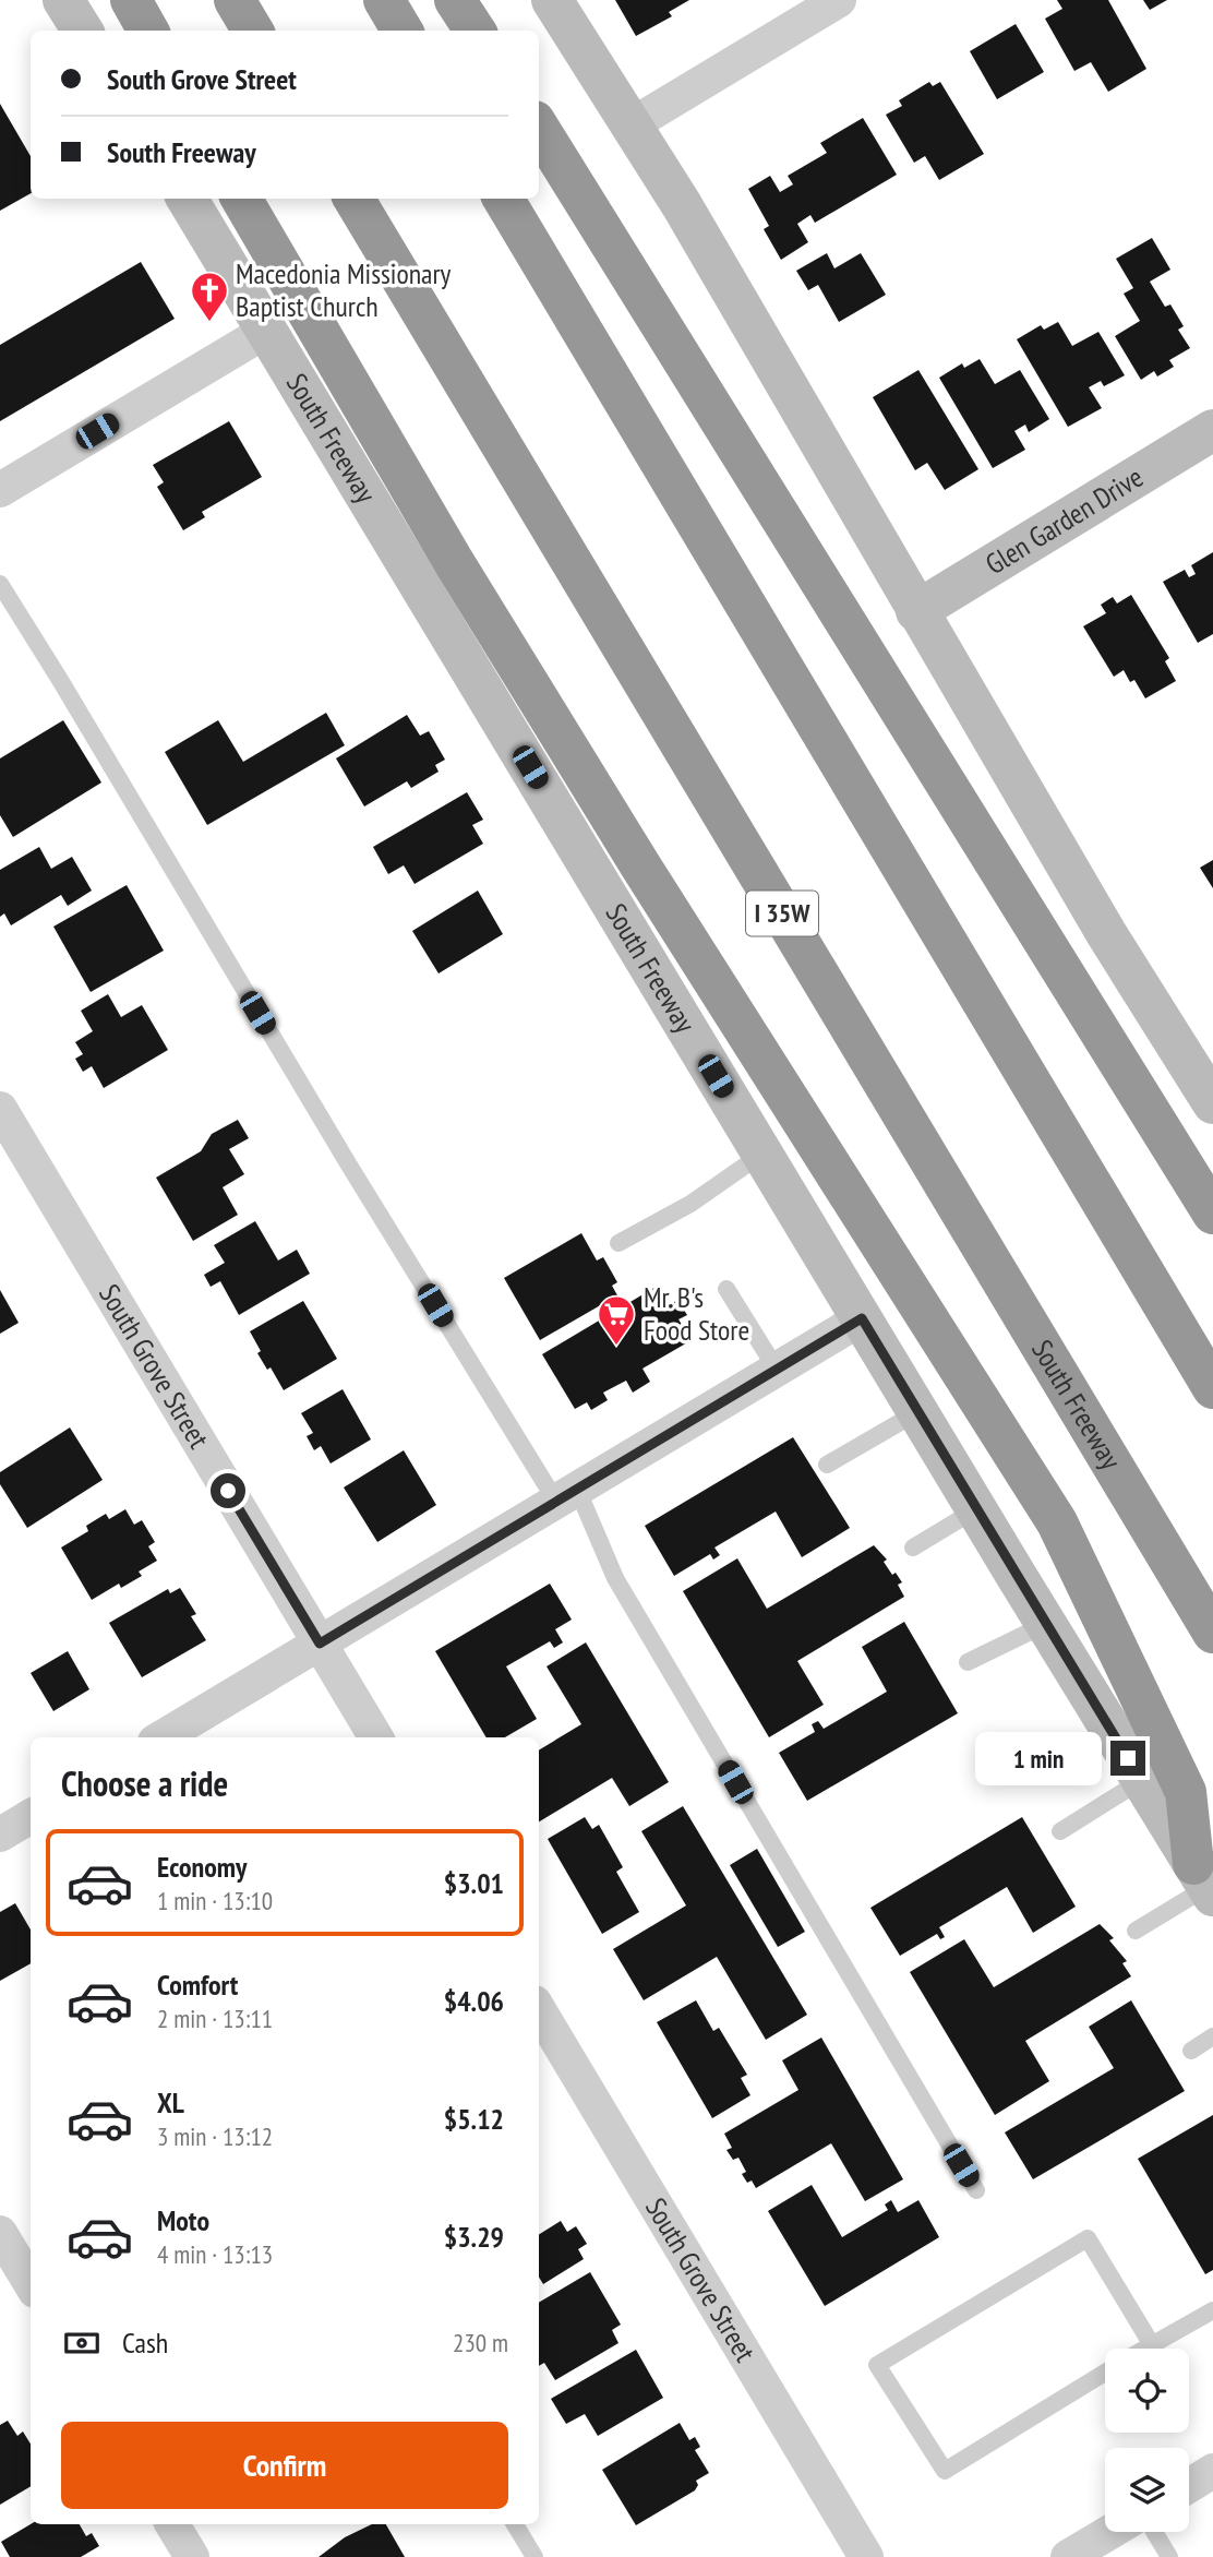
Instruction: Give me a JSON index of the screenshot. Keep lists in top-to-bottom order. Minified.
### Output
{"streets":{"highway":["South Freeway","I 35W"],"main road":["Glen Garden Drive"],"street":["South Grove Street"]},"places":{"church":["Macedonia Missionary Baptist Church"],"supermarket":["Mr. B's Food Store"]},"page":{"banner":["South Grove Street","South Freeway"],"bubble":"1 min","heading":"Choose a ride","list":[{"name":"Economy","note":"1 min · 13:10","value":"$3.01"},{"name":"Comfort","note":"2 min · 13:11","value":"$4.06"},{"name":"XL","note":"3 min · 13:12","value":"$5.12"},{"name":"Moto","note":"4 min · 13:13","value":"$3.29"}],"pay":["Cash","230 m"],"buttons":"Confirm"}}
